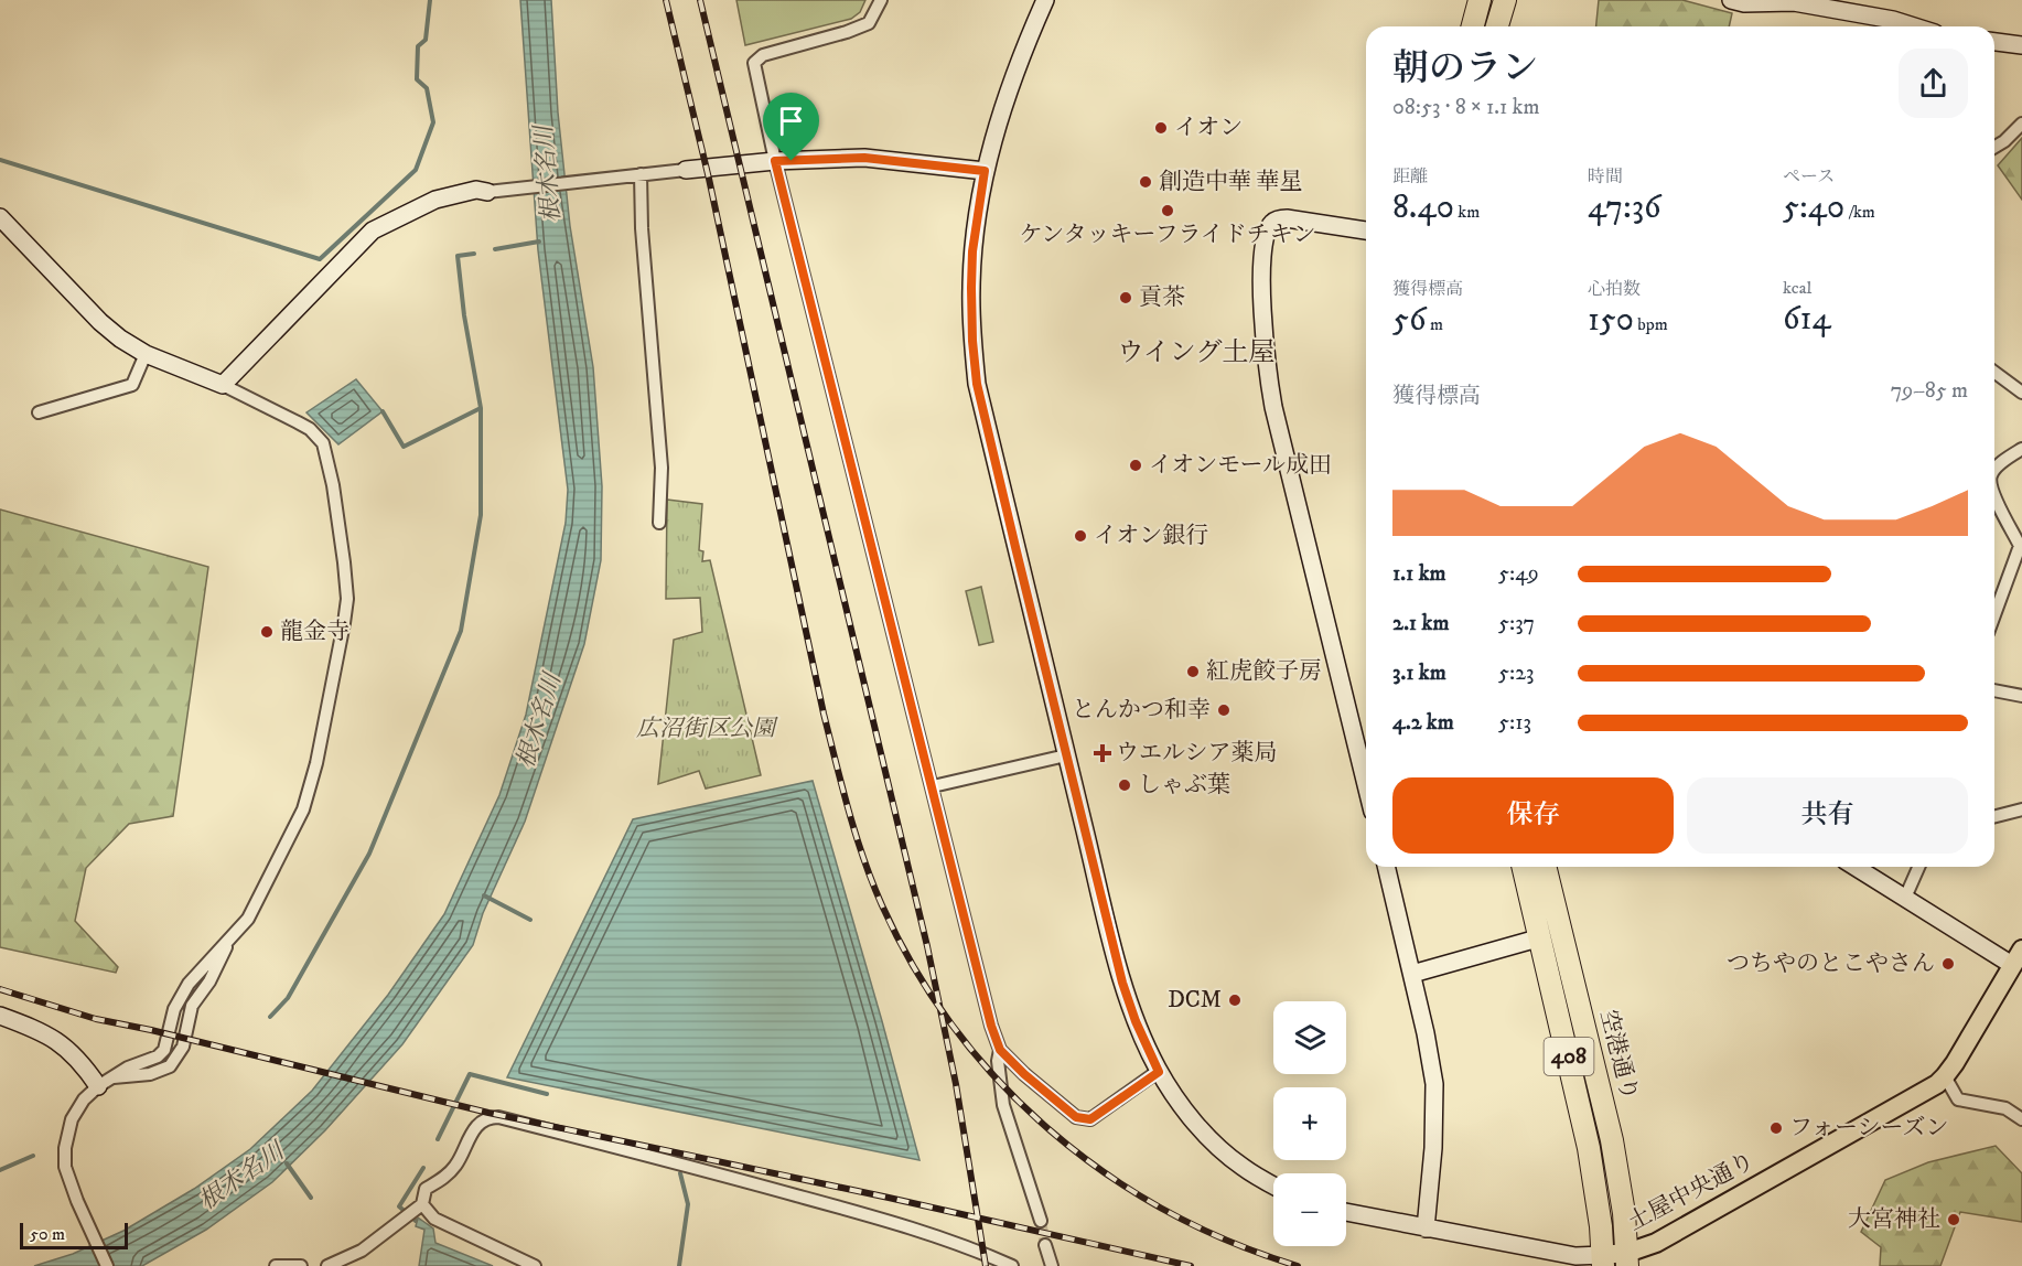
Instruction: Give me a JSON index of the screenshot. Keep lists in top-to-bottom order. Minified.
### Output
{"streets":{"highway":["空港通り","408"],"main road":["土屋中央通り"]},"crossings":[["空港通り","土屋中央通り"]],"districts":["ウイング土屋"],"water":["根木名川"],"parks":["広沼街区公園"],"places":{"other":["イオン","創造中華 華星","ケンタッキーフライドチキン","貢茶","イオンモール成田","イオン銀行","龍金寺","紅虎餃子房","とんかつ和幸","しゃぶ葉","つちやのとこやさん","DCM","フォーシーズン","大宮神社"],"health":["ウエルシア薬局"]},"scale_bar":"50 m","page":{"heading":["朝のラン","08:53 · 8 × 1.1 km"],"stats":[["距離","8.40 km"],["時間","47:36"],["ペース","5:40 /km"],["獲得標高","56 m"],["心拍数","150 bpm"],["kcal","614"]],"chart":["獲得標高","79–85 m"],"list":[{"name":"1.1 km","note":"5:49"},{"name":"2.1 km","note":"5:37"},{"name":"3.1 km","note":"5:23"},{"name":"4.2 km","note":"5:13"}],"buttons":["保存","共有"],"map_buttons":["+","−"],"scale":"50 m"}}
